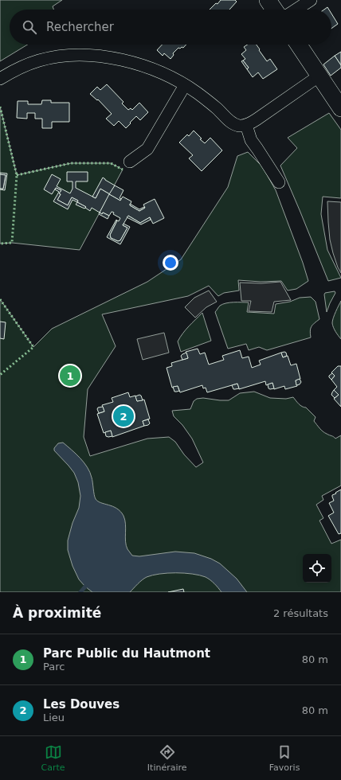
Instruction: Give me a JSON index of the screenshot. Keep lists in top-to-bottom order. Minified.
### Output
{"page":{"search":"Rechercher","pins":["1","2"],"heading":["À proximité","2 résultats"],"list":[{"mark":"1","name":"Parc Public du Hautmont","note":"Parc","value":"80 m"},{"mark":"2","name":"Les Douves","note":"Lieu","value":"80 m"}],"nav":["Carte","Itinéraire","Favoris"]}}
